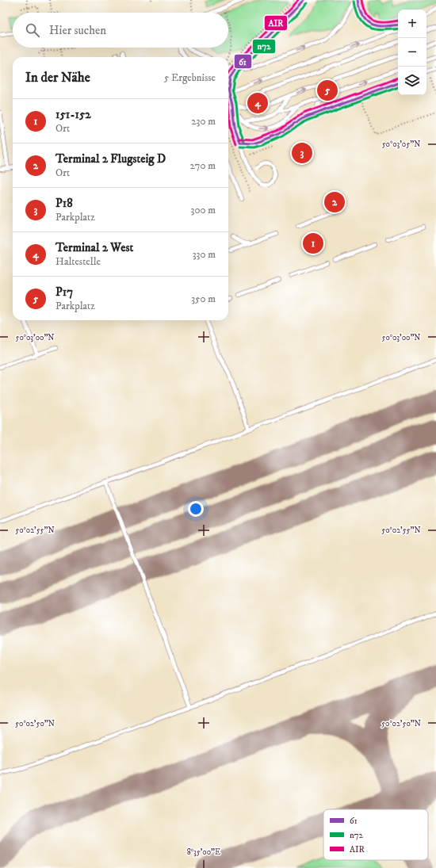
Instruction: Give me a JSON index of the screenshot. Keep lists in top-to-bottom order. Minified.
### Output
{"lines":["transit line 61","transit line AIR","transit line n72"],"legend":["61","n72","AIR"],"page":{"map_buttons":["+","−"],"search":"Hier suchen","heading":["In der Nähe","5 Ergebnisse"],"pins":["5","4","3","2","1"],"list":[{"mark":"1","name":"151-152","note":"Ort","value":"230 m"},{"mark":"2","name":"Terminal 2 Flugsteig D","note":"Ort","value":"270 m"},{"mark":"3","name":"P18","note":"Parkplatz","value":"300 m"},{"mark":"4","name":"Terminal 2 West","note":"Haltestelle","value":"330 m"},{"mark":"5","name":"P17","note":"Parkplatz","value":"350 m"}]},"coordinates":["50°03'05\"N","50°03'00\"N","50°02'55\"N","50°02'50\"N","8°35'00\"E"]}
